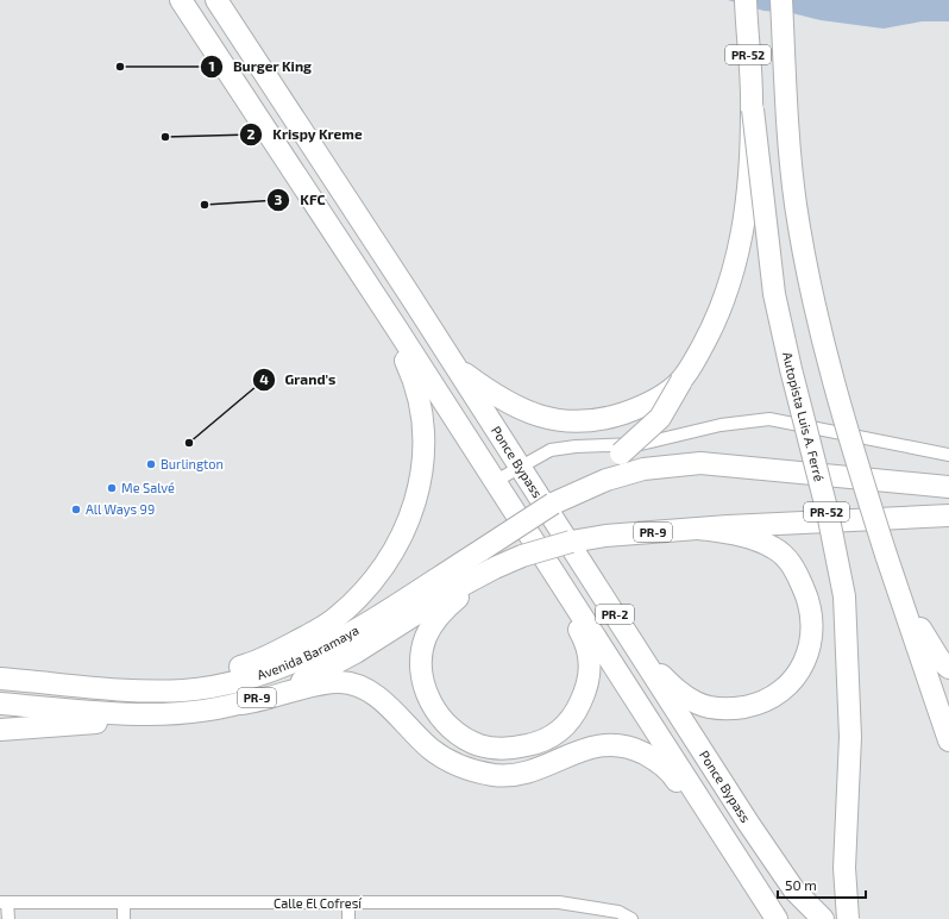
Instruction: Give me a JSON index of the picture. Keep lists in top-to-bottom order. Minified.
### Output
{"streets":{"highway":["PR-52","Autopista Luis A. Ferré","Ponce Bypass","PR-9","PR-2","Avenida Baramaya"],"street":["Calle El Cofresí"]},"places":["Burger King","Krispy Kreme","KFC","Grand's","Burlington","Me Salvé","All Ways 99"],"scale_bar":"50 m"}
